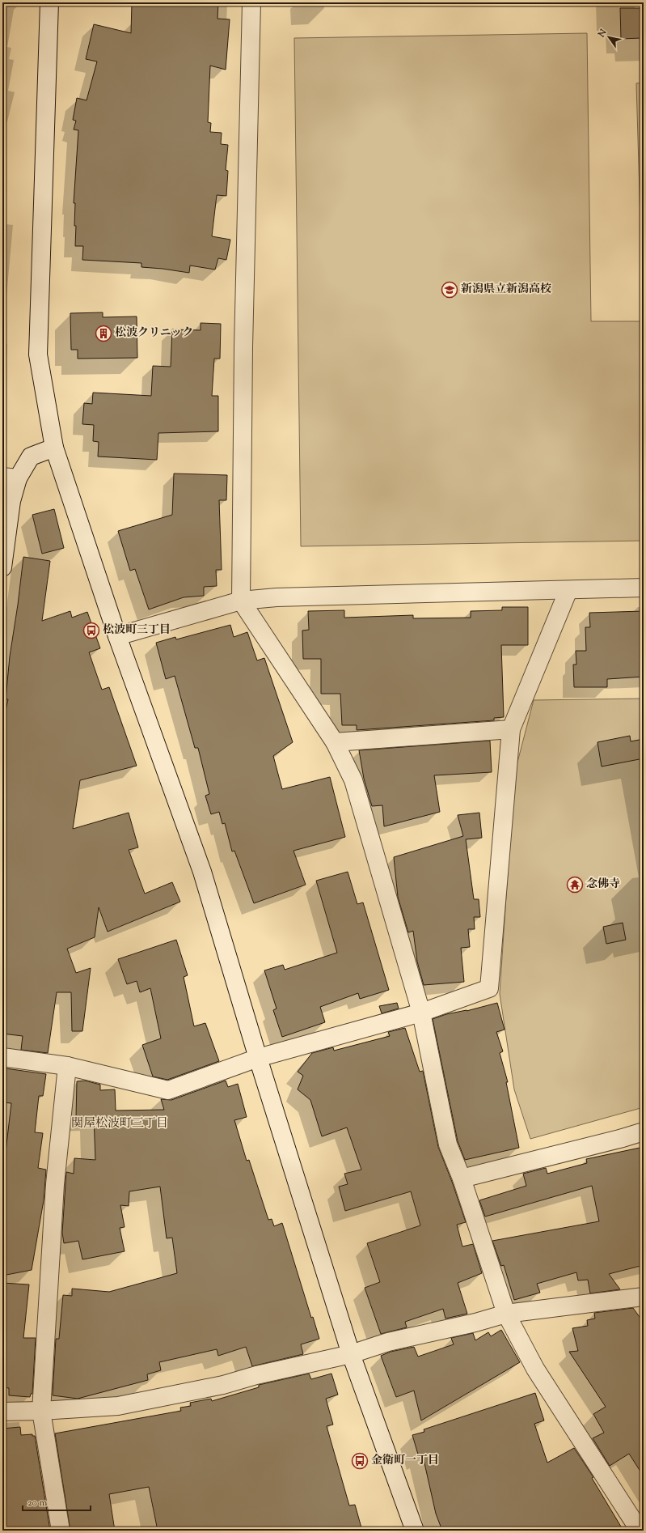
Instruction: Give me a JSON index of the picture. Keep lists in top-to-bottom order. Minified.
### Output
{"districts":["関屋松波町三丁目"],"places":{"school or university":["新潟県立新潟高校"],"building":["松波クリニック"],"bus stop":["松波町三丁目","金衛町一丁目"],"temple":["念佛寺"]},"scale_bar":"20 m","north":"top left"}
